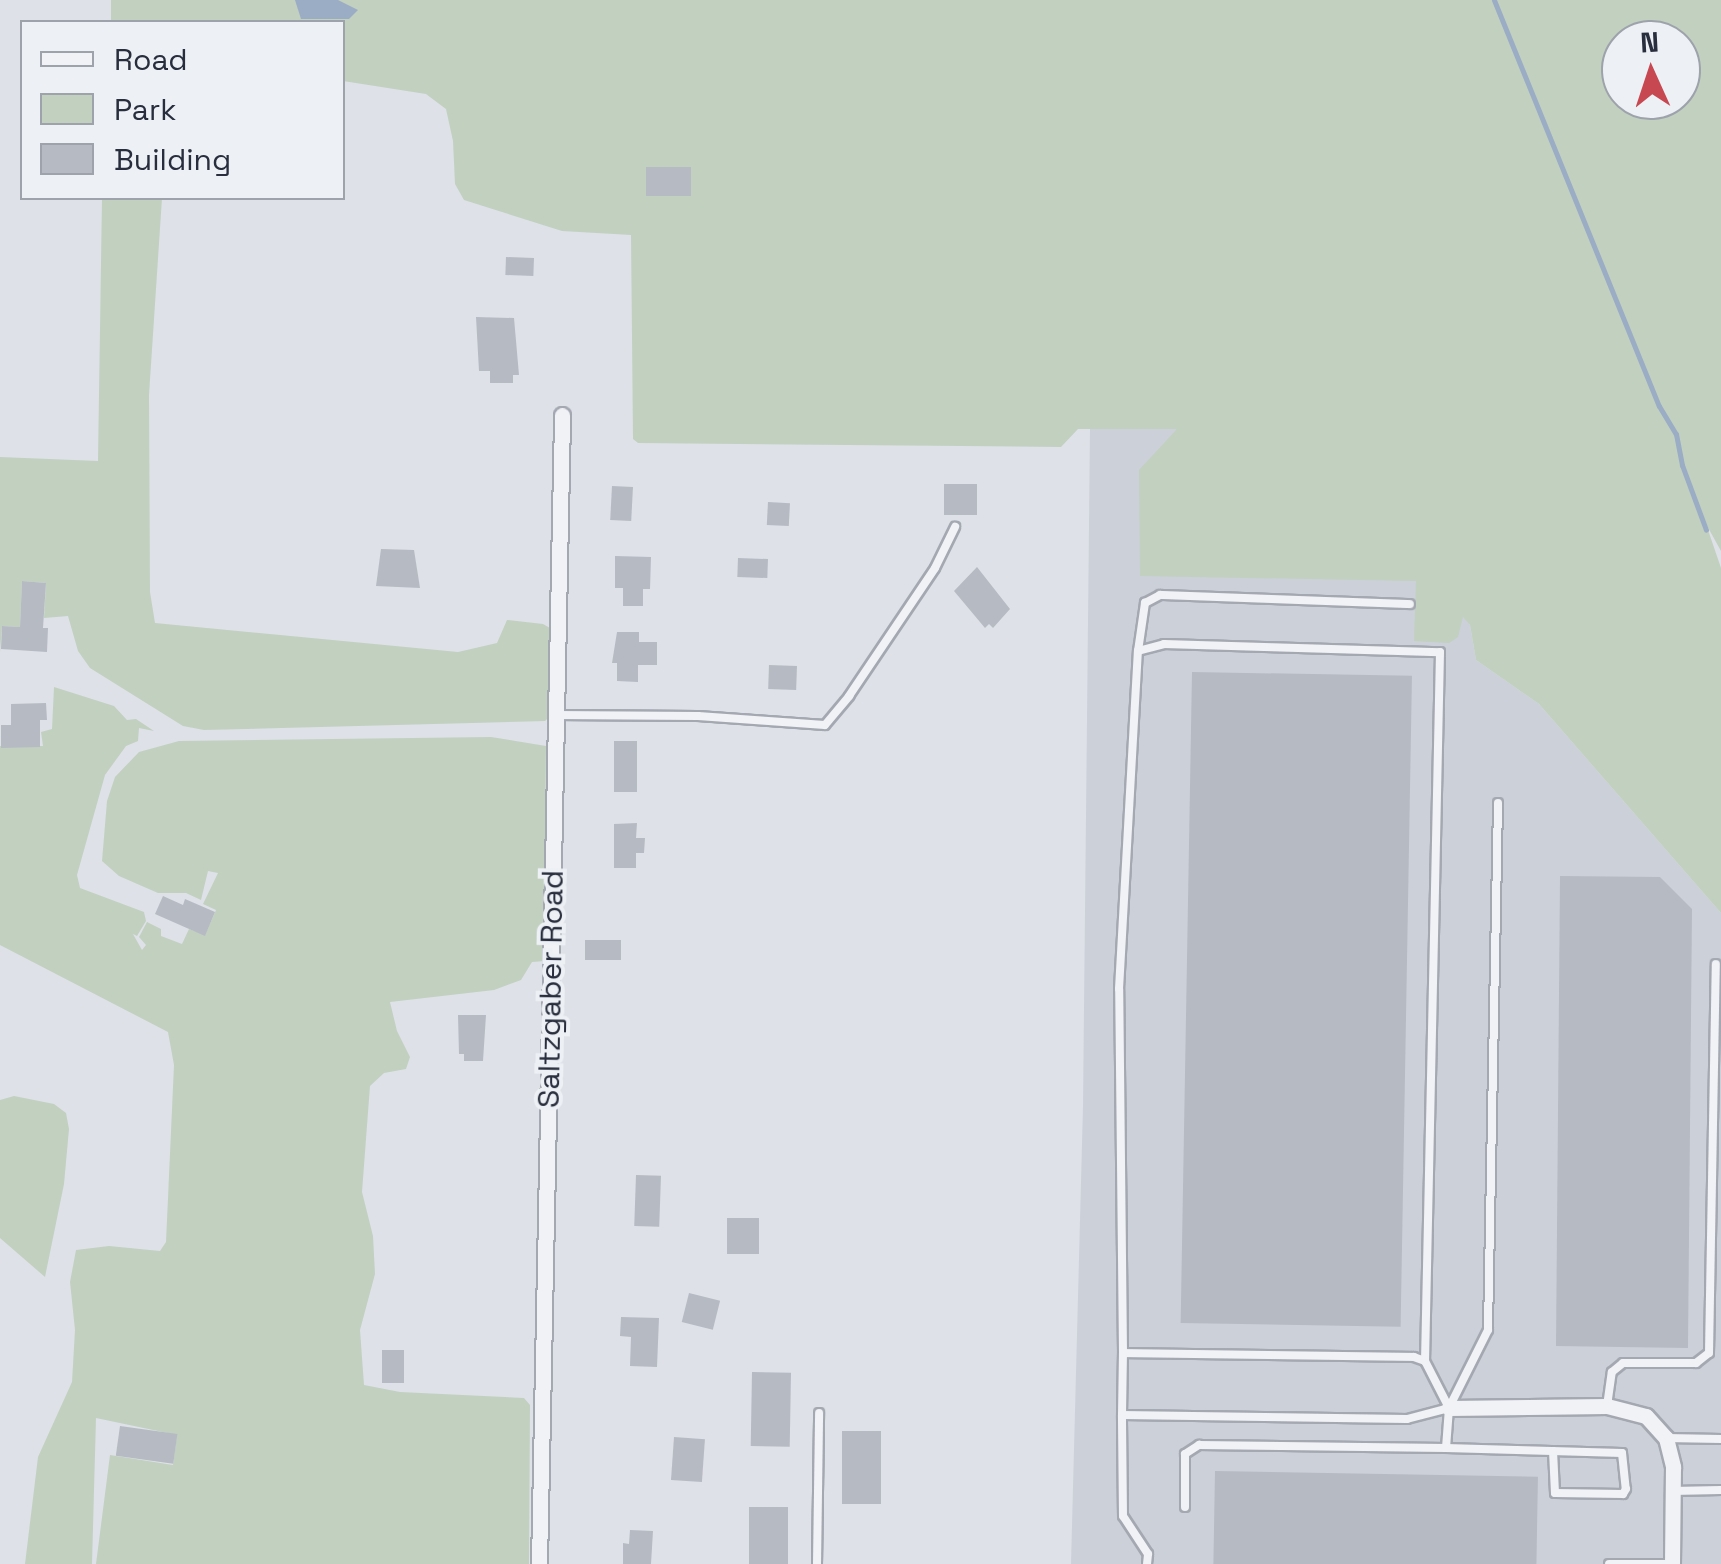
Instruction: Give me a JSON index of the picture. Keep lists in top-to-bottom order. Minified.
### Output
{"streets":{"street":["Saltzgaber Road"]},"legend":["Road","Park","Building"],"north":"top"}
